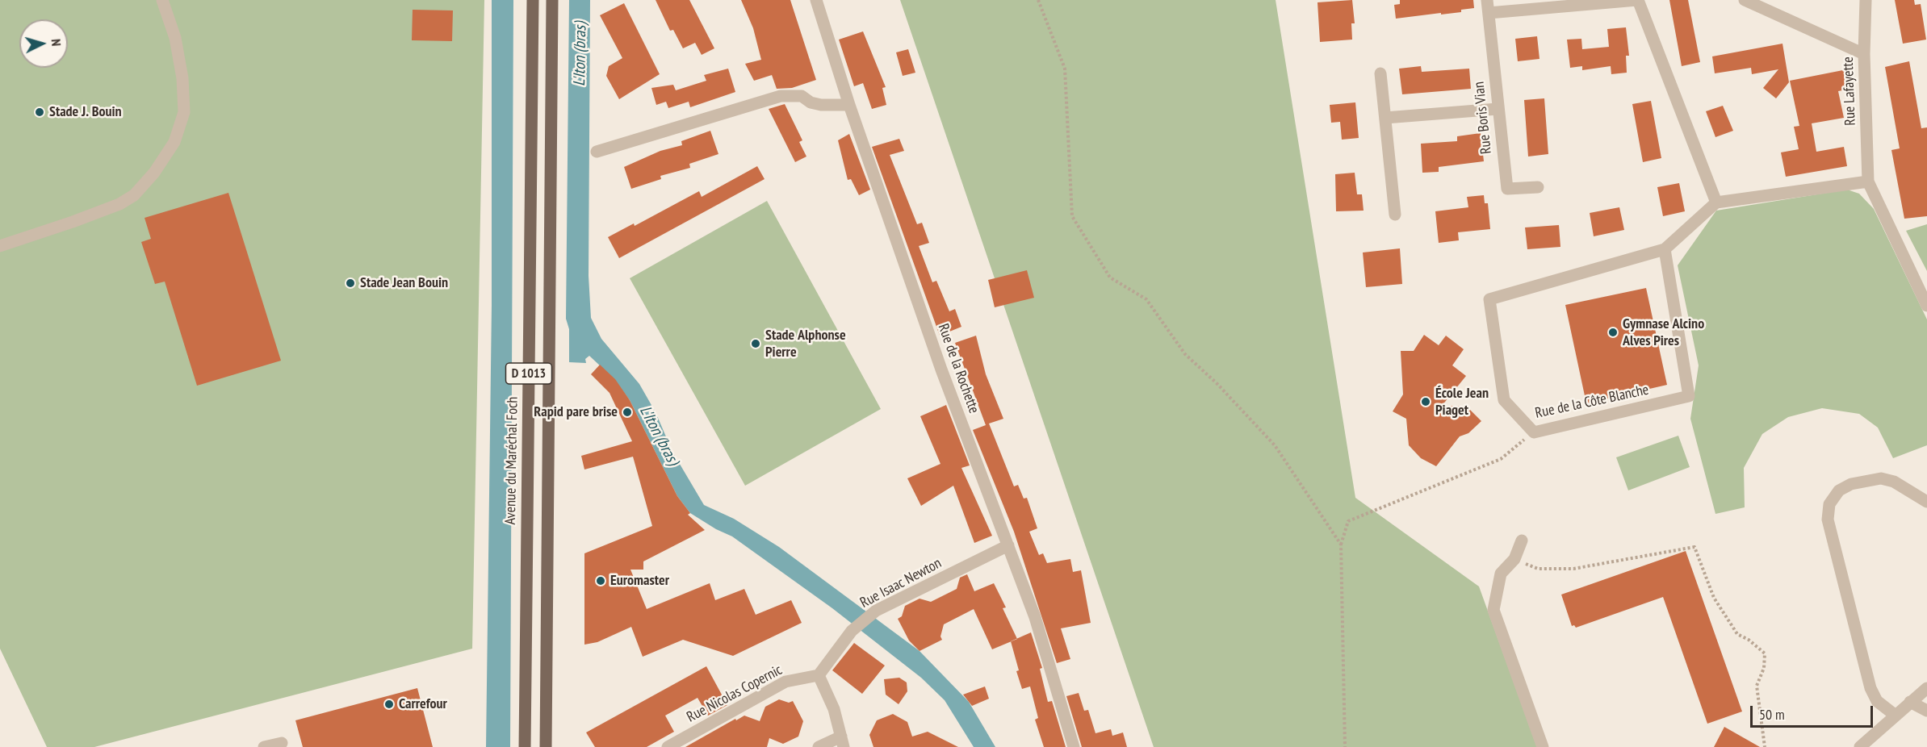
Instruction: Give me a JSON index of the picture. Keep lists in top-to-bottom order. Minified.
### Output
{"streets":{"main road":["D 1013","Avenue du Maréchal Foch"],"street":["Rue Lafayette","Rue Boris Vian","Rue de la Rochette","Rue de la Côte Blanche","Rue Isaac Newton","Rue Nicolas Copernic"]},"crossings":[["Rue de la Rochette","Rue Isaac Newton"],["Rue Isaac Newton","Rue Nicolas Copernic"]],"water":["L'Iton (bras)"],"places":["Stade J. Bouin","Stade Jean Bouin","Gymnase Alcino Alves Pires","Stade Alphonse Pierre","École Jean Piaget","Rapid pare brise","Euromaster","Carrefour"],"scale_bar":"50 m","north":"right"}
